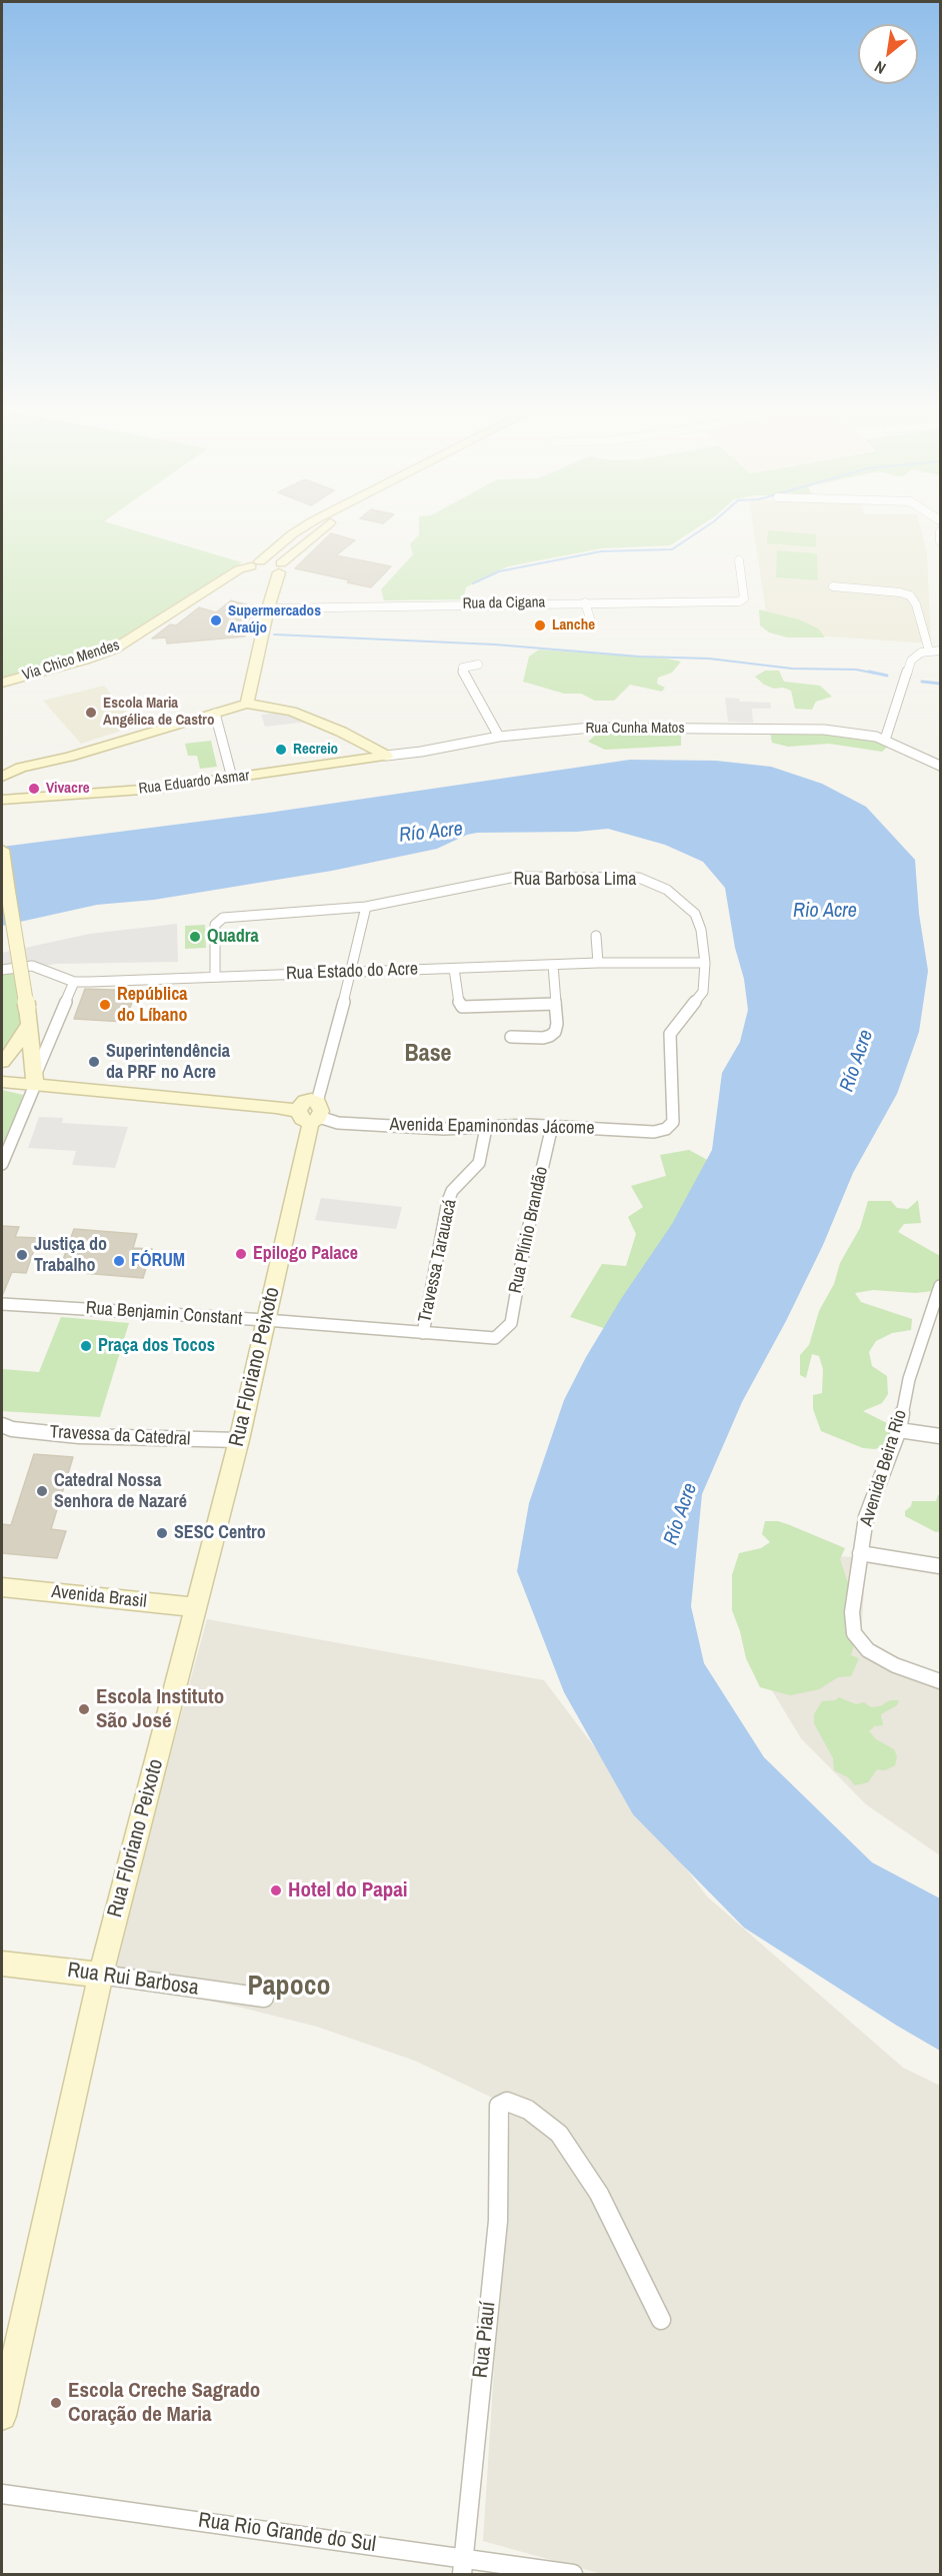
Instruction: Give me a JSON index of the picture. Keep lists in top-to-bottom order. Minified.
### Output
{"streets":{"main road":["Via Chico Mendes","Rua Eduardo Asmar","Avenida Epaminondas Jácome","Rua Floriano Peixoto","Avenida Brasil","Rua Rui Barbosa"],"street":["Rua da Cigana","Rua Cunha Matos","Rua Barbosa Lima","Rua Estado do Acre","Rua Plínio Brandão","Travessa Tarauacá","Rua Benjamin Constant","Travessa da Catedral","Avenida Beira Rio","Rua Piauí","Rua Rio Grande do Sul"]},"crossings":[["Rua Cunha Matos","Rua Eduardo Asmar"],["Rua Barbosa Lima","Rua Estado do Acre"],["Rua Barbosa Lima","Avenida Epaminondas Jácome"],["Rua Barbosa Lima","Rua Floriano Peixoto"],["Rua Estado do Acre","Rua Floriano Peixoto"],["Avenida Epaminondas Jácome","Rua Plínio Brandão"],["Avenida Epaminondas Jácome","Travessa Tarauacá"],["Avenida Epaminondas Jácome","Rua Floriano Peixoto"],["Rua Plínio Brandão","Rua Benjamin Constant"],["Travessa Tarauacá","Rua Benjamin Constant"],["Rua Benjamin Constant","Rua Floriano Peixoto"],["Rua Floriano Peixoto","Travessa da Catedral"],["Rua Floriano Peixoto","Avenida Brasil"],["Rua Floriano Peixoto","Rua Rui Barbosa"],["Rua Piauí","Rua Rio Grande do Sul"]],"districts":["Base","Papoco"],"water":["Río Acre","Rio Acre"],"places":["Supermercados Araújo","Lanche","Escola Maria Angélica de Castro","Recreio","Vivacre","Quadra","República do Líbano","Superintendência da PRF no Acre","Epilogo Palace","Justiça do Trabalho","FÓRUM","Praça dos Tocos","Catedral Nossa Senhora de Nazaré","SESC Centro","Escola Instituto São José","Hotel do Papai","Escola Creche Sagrado Coração de Maria"],"north":"bottom left"}
